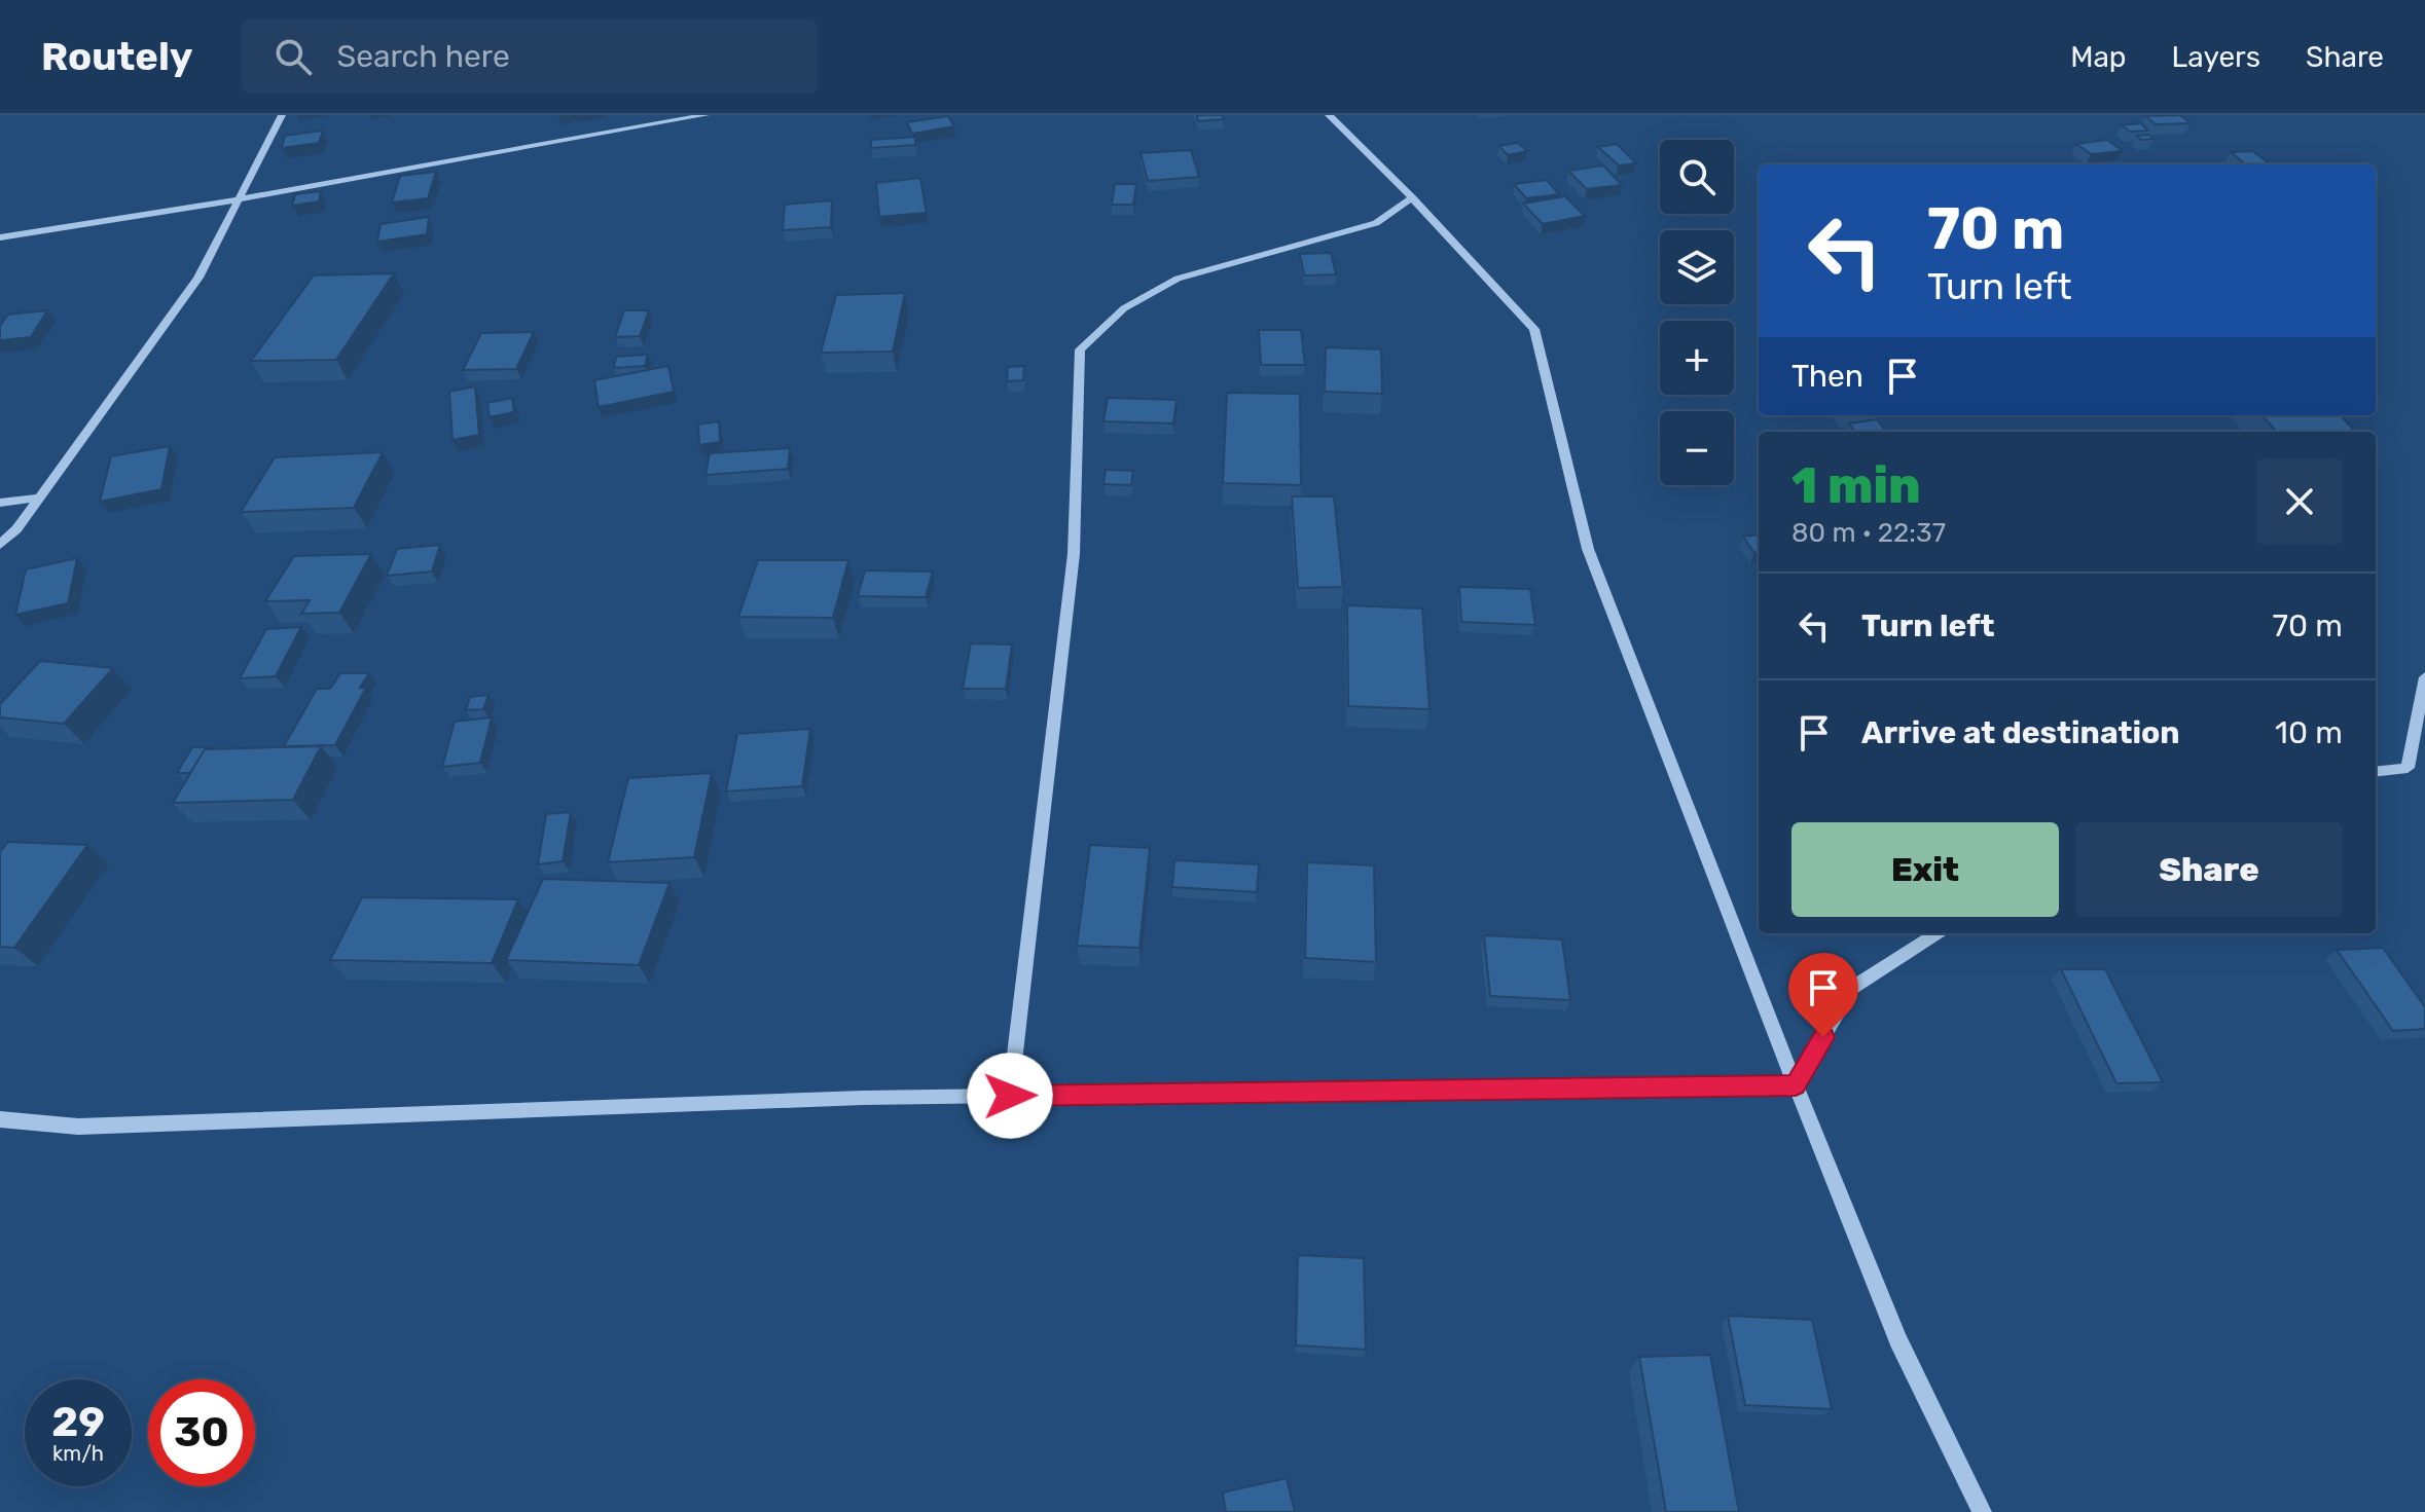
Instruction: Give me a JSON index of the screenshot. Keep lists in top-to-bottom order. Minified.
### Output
{"page":{"header":"Routely","search":"Search here","nav":["Map","Layers","Share"],"map_buttons":["+","−"],"turn":["70 m","Turn left"],"then":"Then","heading":["1 min","80 m · 22:37"],"list":[{"name":"Turn left","value":"70 m"},{"name":"Arrive at destination","value":"10 m"}],"buttons":["Exit","Share"],"speed":"29 km/h","limit":"30"}}
